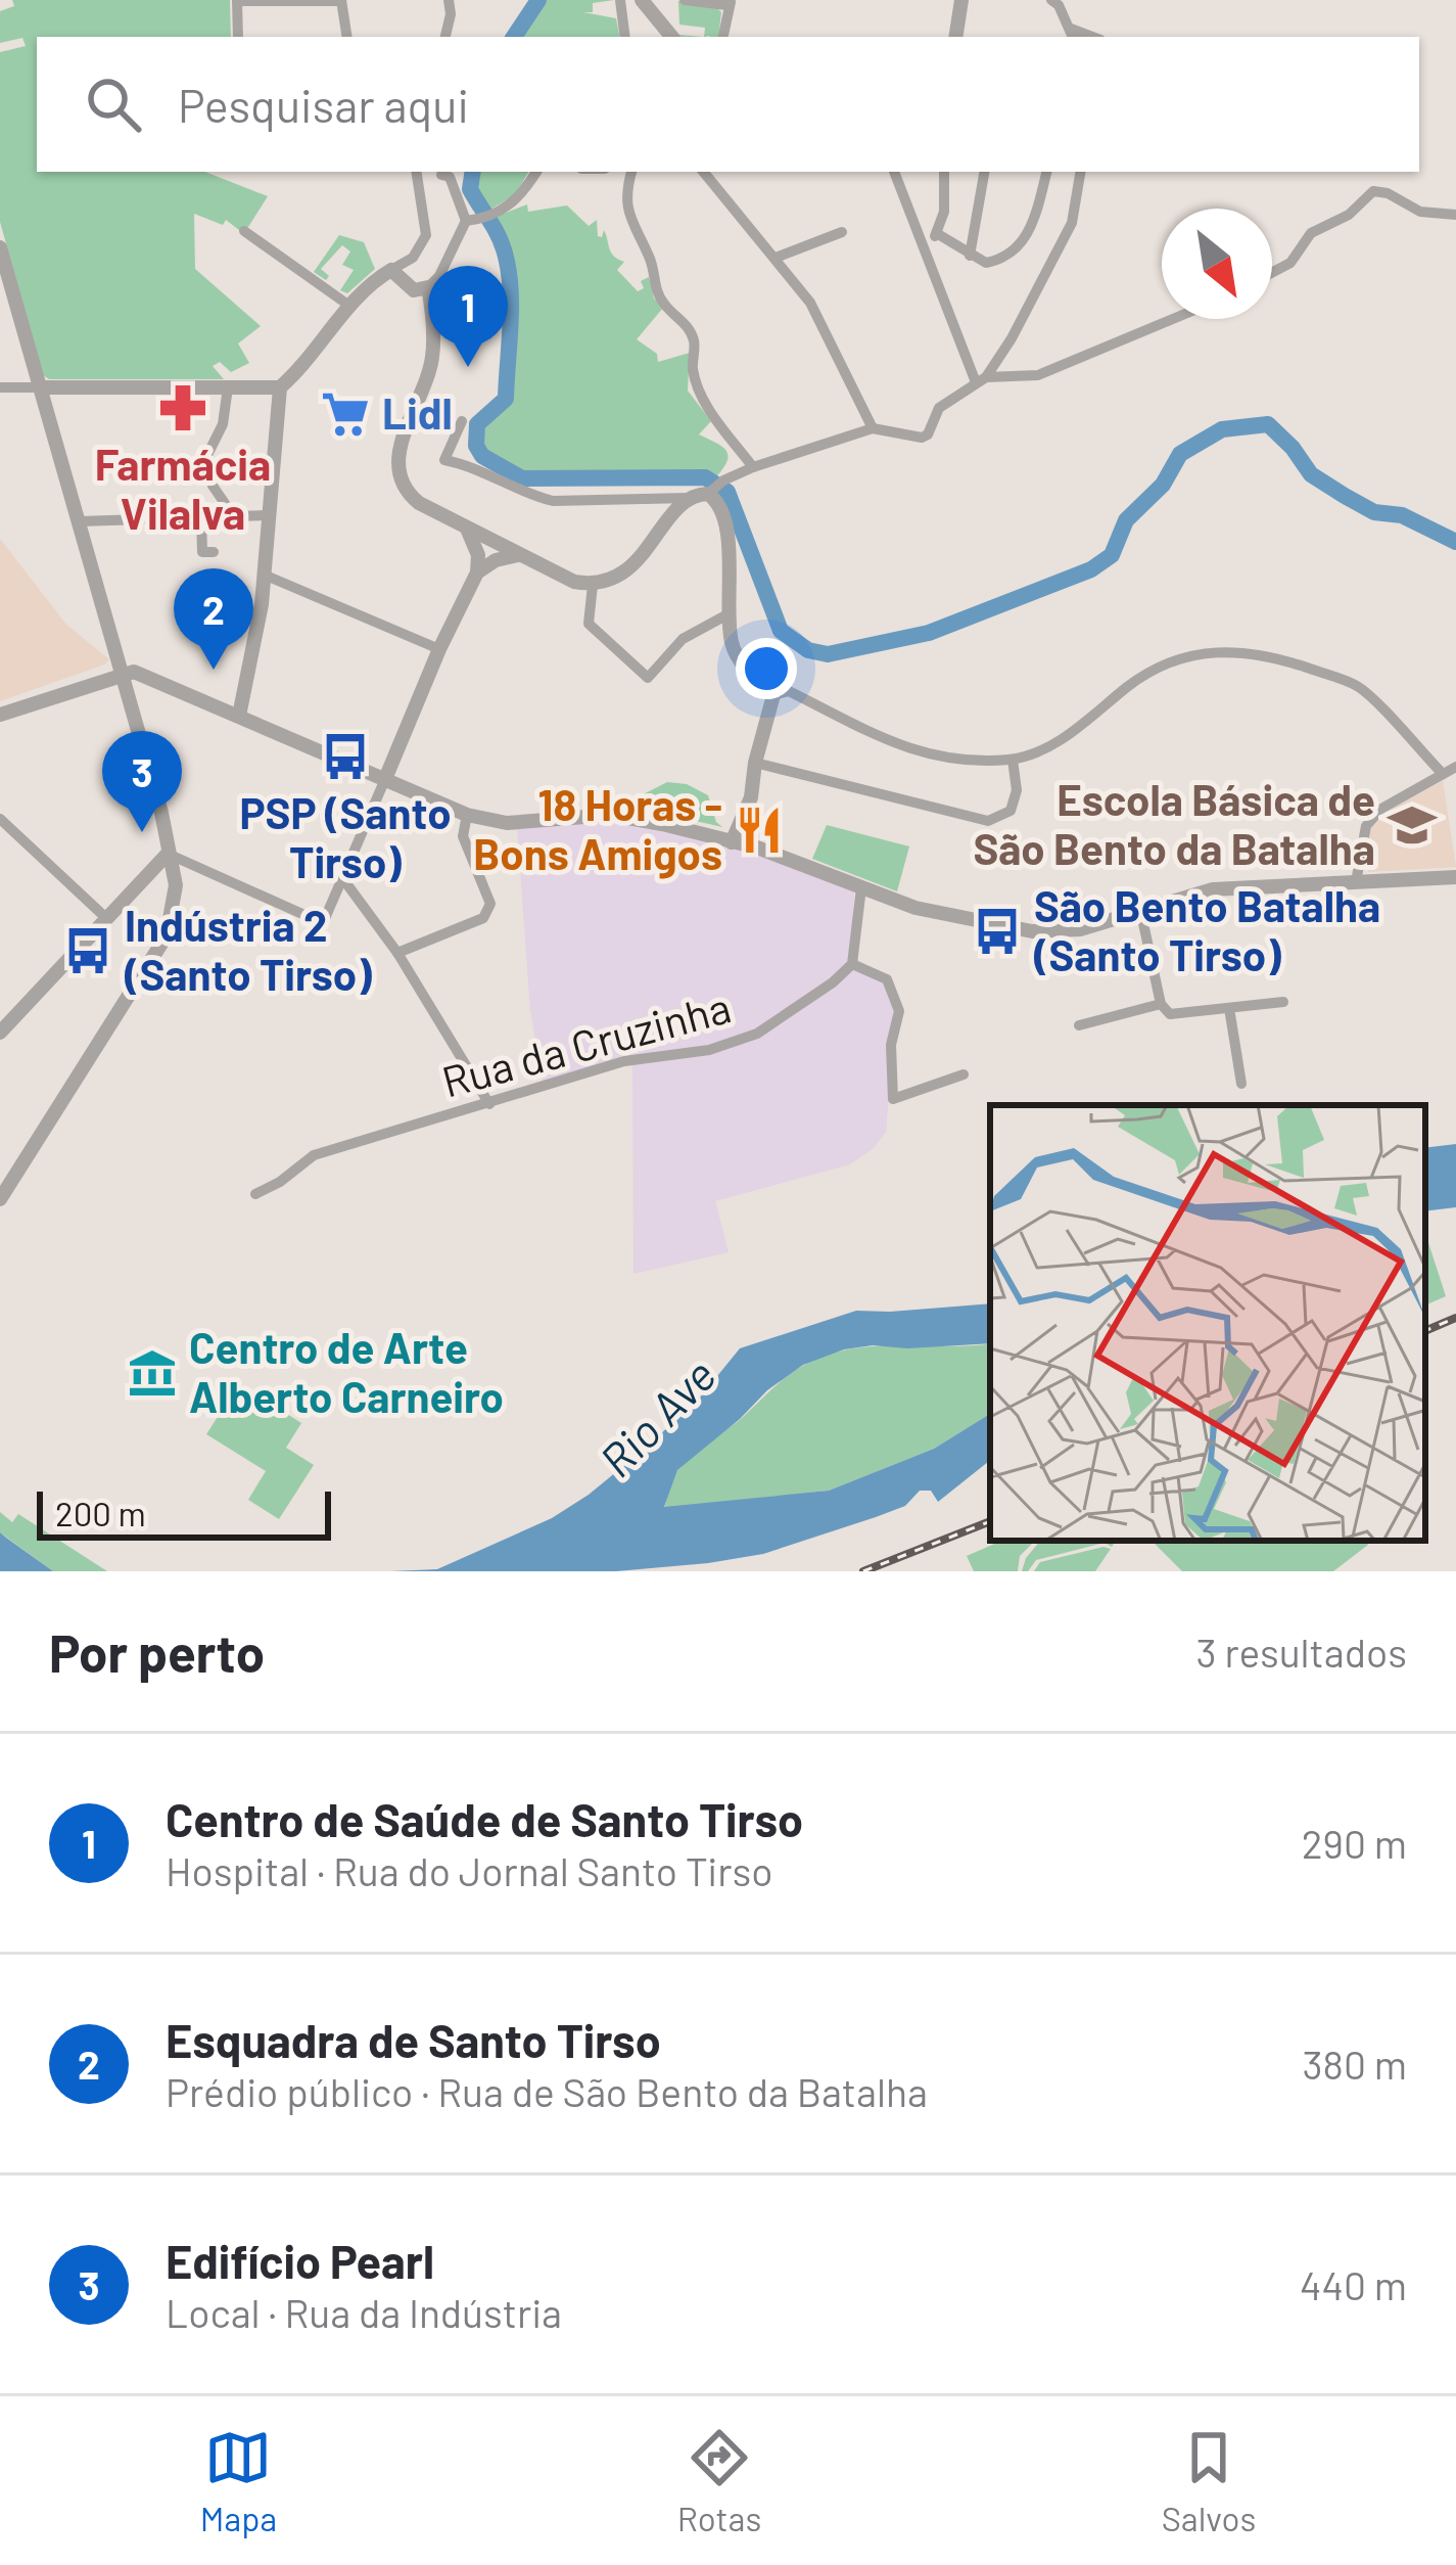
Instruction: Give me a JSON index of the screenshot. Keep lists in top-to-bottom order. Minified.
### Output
{"streets":{"street":["Rua da Cruzinha"]},"water":["Rio Ave"],"places":{"pharmacy":["Farmácia Vilalva"],"supermarket":["Lidl"],"bus stop":["PSP (Santo Tirso)","São Bento Batalha (Santo Tirso)","Indústria 2 (Santo Tirso)"],"school or university":["Escola Básica de São Bento da Batalha"],"restaurant":["18 Horas - Bons Amigos"],"museum":["Centro de Arte Alberto Carneiro"]},"scale_bar":"200 m","north":"bottom right","page":{"search":"Pesquisar aqui","pins":["1","2","3"],"scale":"200 m","heading":["Por perto","3 resultados"],"list":[{"mark":"1","name":"Centro de Saúde de Santo Tirso","note":"Hospital · Rua do Jornal Santo Tirso","value":"290 m"},{"mark":"2","name":"Esquadra de Santo Tirso","note":"Prédio público · Rua de São Bento da Batalha","value":"380 m"},{"mark":"3","name":"Edifício Pearl","note":"Local · Rua da Indústria","value":"440 m"}],"nav":["Mapa","Rotas","Salvos"]}}
